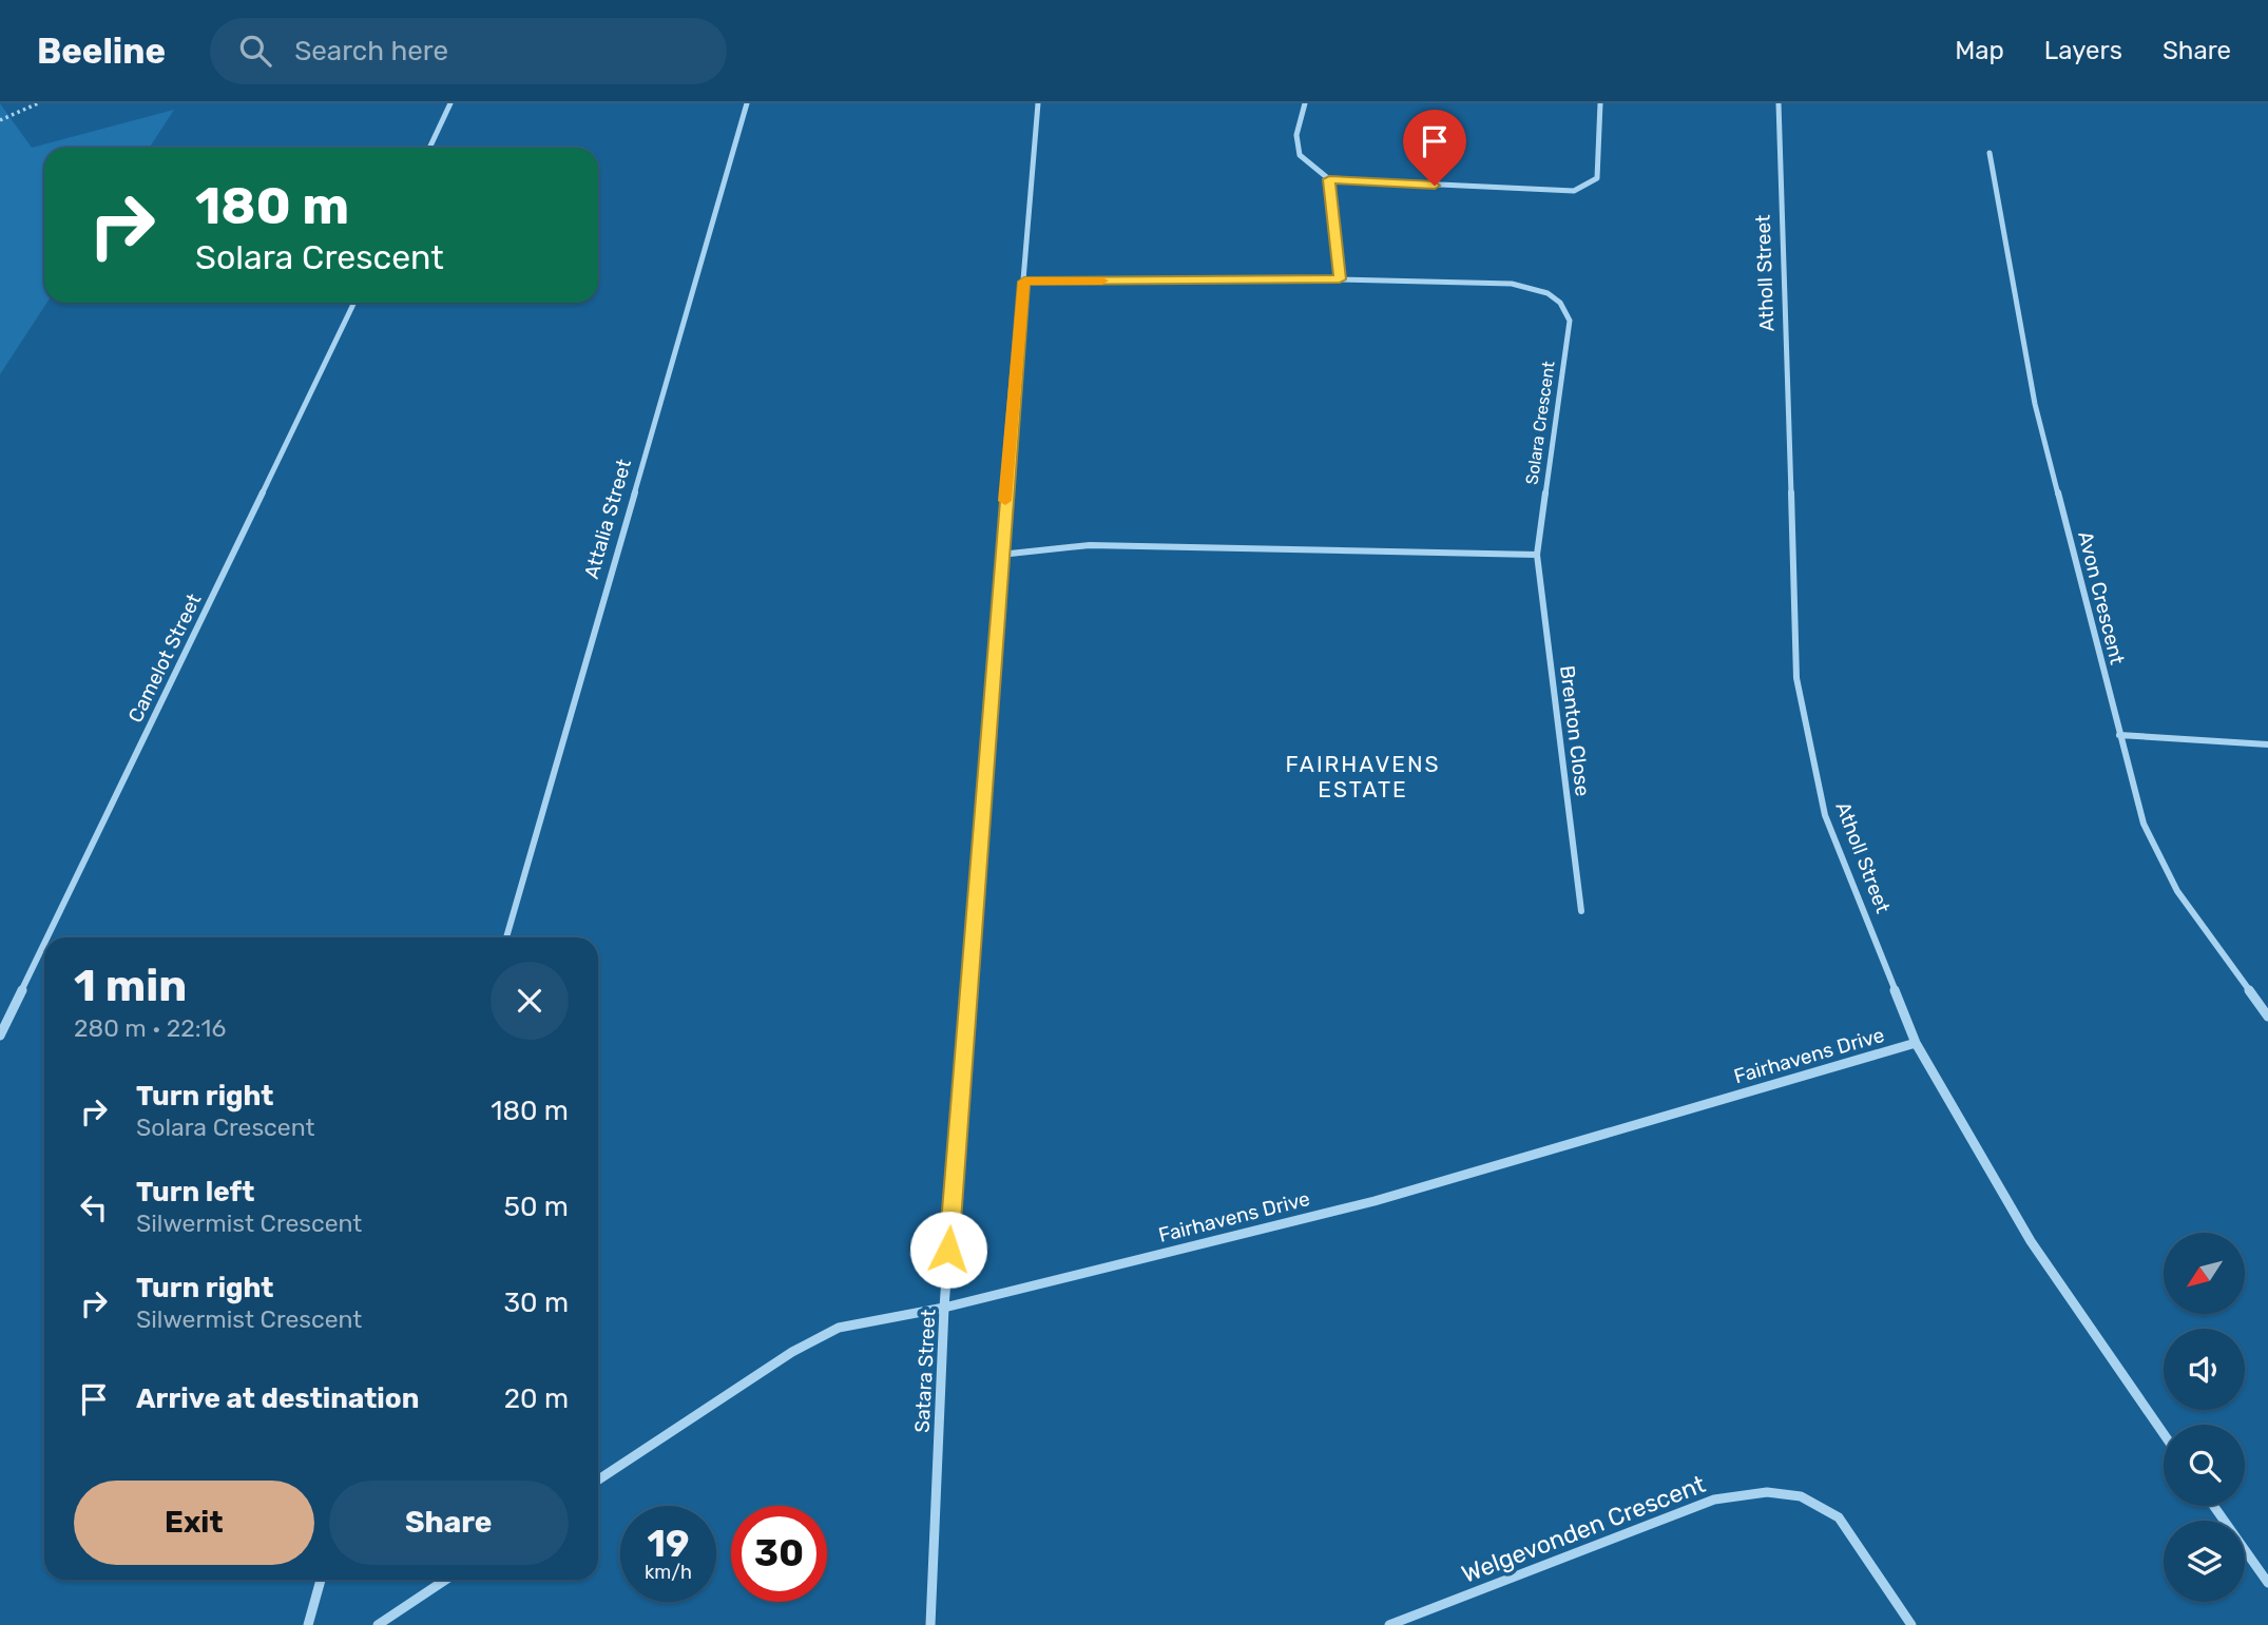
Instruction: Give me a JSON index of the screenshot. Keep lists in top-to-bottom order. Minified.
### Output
{"streets":{"street":["Atholl Street","Solara Crescent","Attalia Street","Avon Crescent","Camelot Street","Brenton Close","Fairhavens Drive","Satara Street","Welgevonden Crescent"]},"crossings":[["Atholl Street","Fairhavens Drive"],["Solara Crescent","Brenton Close"],["Solara Crescent","Satara Street"],["Fairhavens Drive","Satara Street"]],"districts":["FAIRHAVENS ESTATE"],"north":"bottom left","page":{"header":"Beeline","search":"Search here","nav":["Map","Layers","Share"],"turn":["180 m","Solara Crescent"],"heading":["1 min","280 m · 22:16"],"list":[{"name":"Turn right","note":"Solara Crescent","value":"180 m"},{"name":"Turn left","note":"Silwermist Crescent","value":"50 m"},{"name":"Turn right","note":"Silwermist Crescent","value":"30 m"},{"name":"Arrive at destination","value":"20 m"}],"buttons":["Exit","Share"],"speed":"19 km/h","limit":"30"}}
